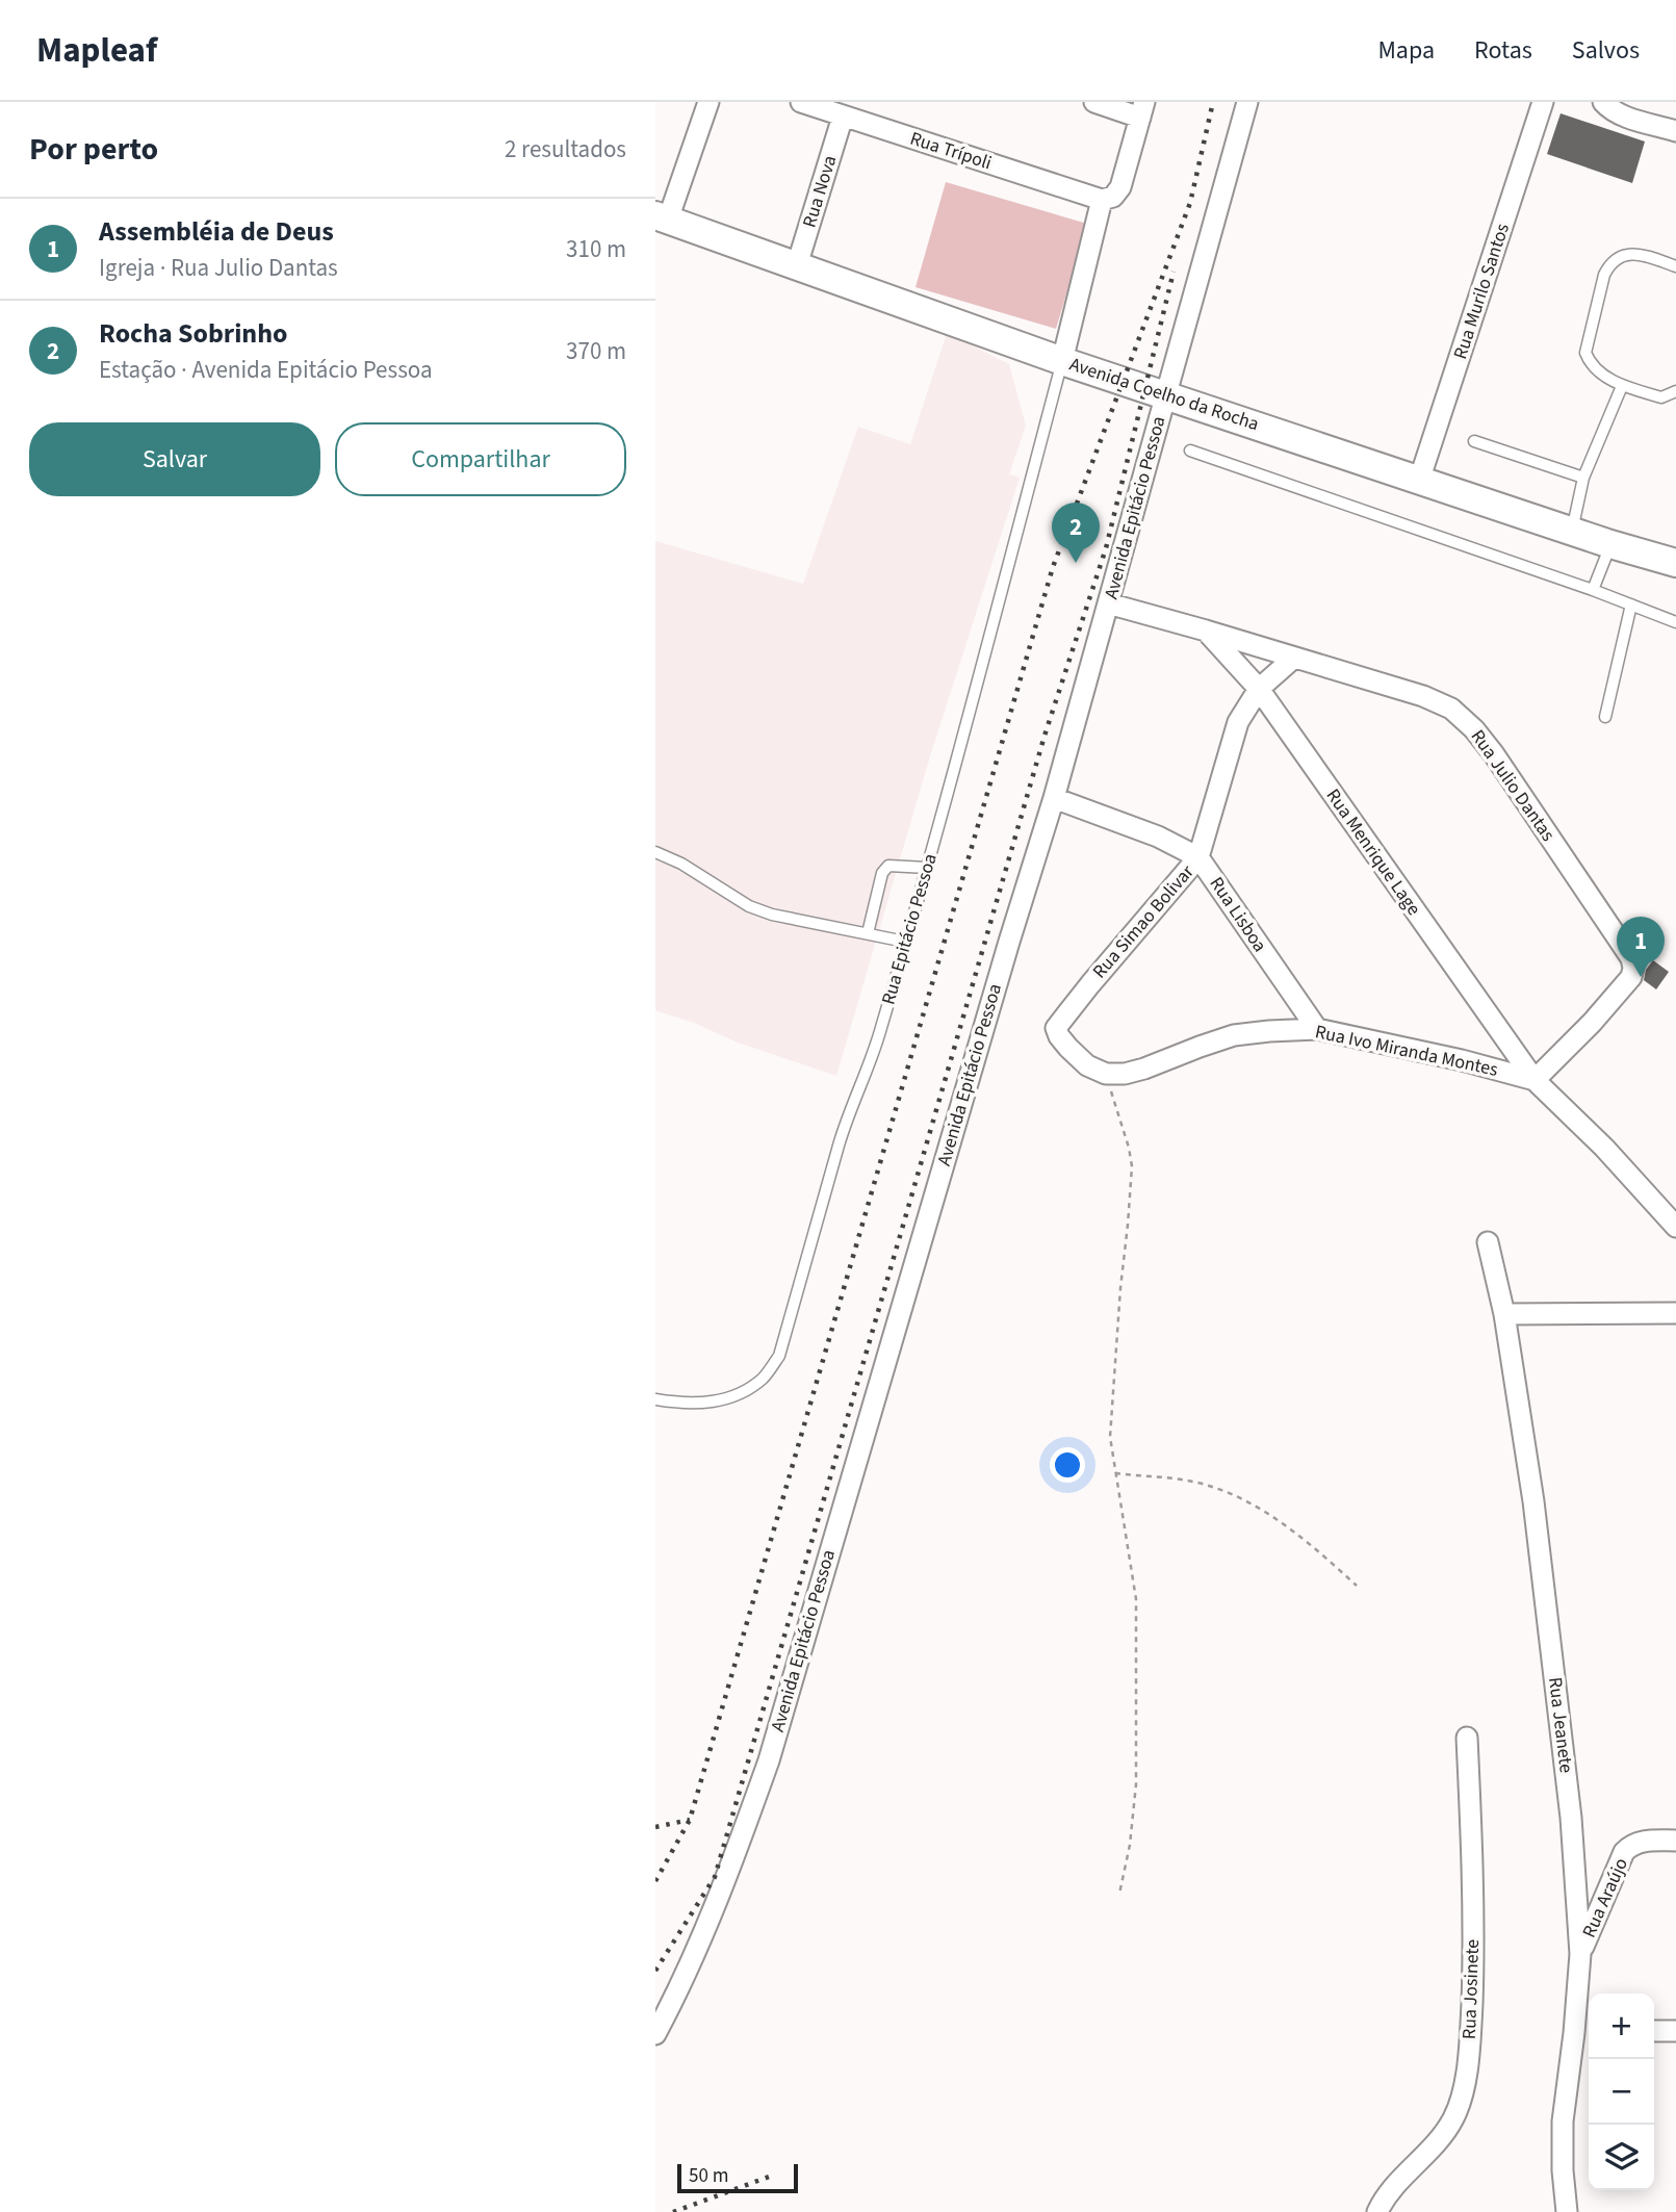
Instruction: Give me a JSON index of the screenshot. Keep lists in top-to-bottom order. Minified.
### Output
{"streets":{"main road":["Avenida Coelho da Rocha"],"street":["Rua Trípoli","Rua Nova","Rua Murilo Santos","Avenida Epitácio Pessoa","Rua Julio Dantas","Rua Menrique Lage","Rua Lisboa","Rua Simao Bolivar","Rua Ivo Miranda Montes","Rua Jeanete","Rua Araújo","Rua Josinete"],"lane":["Rua Epitácio Pessoa"]},"crossings":[["Rua Trípoli","Rua Nova"],["Rua Nova","Avenida Coelho da Rocha"],["Rua Murilo Santos","Avenida Coelho da Rocha"],["Avenida Coelho da Rocha","Avenida Epitácio Pessoa"],["Avenida Coelho da Rocha","Rua Epitácio Pessoa"],["Avenida Epitácio Pessoa","Rua Julio Dantas"],["Avenida Epitácio Pessoa","Rua Lisboa"],["Rua Julio Dantas","Rua Menrique Lage"],["Rua Julio Dantas","Rua Simao Bolivar"],["Rua Julio Dantas","Rua Ivo Miranda Montes"],["Rua Menrique Lage","Rua Simao Bolivar"],["Rua Menrique Lage","Rua Ivo Miranda Montes"],["Rua Lisboa","Rua Simao Bolivar"],["Rua Lisboa","Rua Ivo Miranda Montes"],["Rua Simao Bolivar","Rua Ivo Miranda Montes"],["Rua Jeanete","Rua Araújo"]],"scale_bar":"50 m","page":{"header":"Mapleaf","nav":["Mapa","Rotas","Salvos"],"heading":["Por perto","2 resultados"],"list":[{"mark":"1","name":"Assembléia de Deus","note":"Igreja · Rua Julio Dantas","value":"310 m"},{"mark":"2","name":"Rocha Sobrinho","note":"Estação · Avenida Epitácio Pessoa","value":"370 m"}],"buttons":["Salvar","Compartilhar"],"pins":["2","1"],"map_buttons":["+","−"],"scale":"50 m"}}
